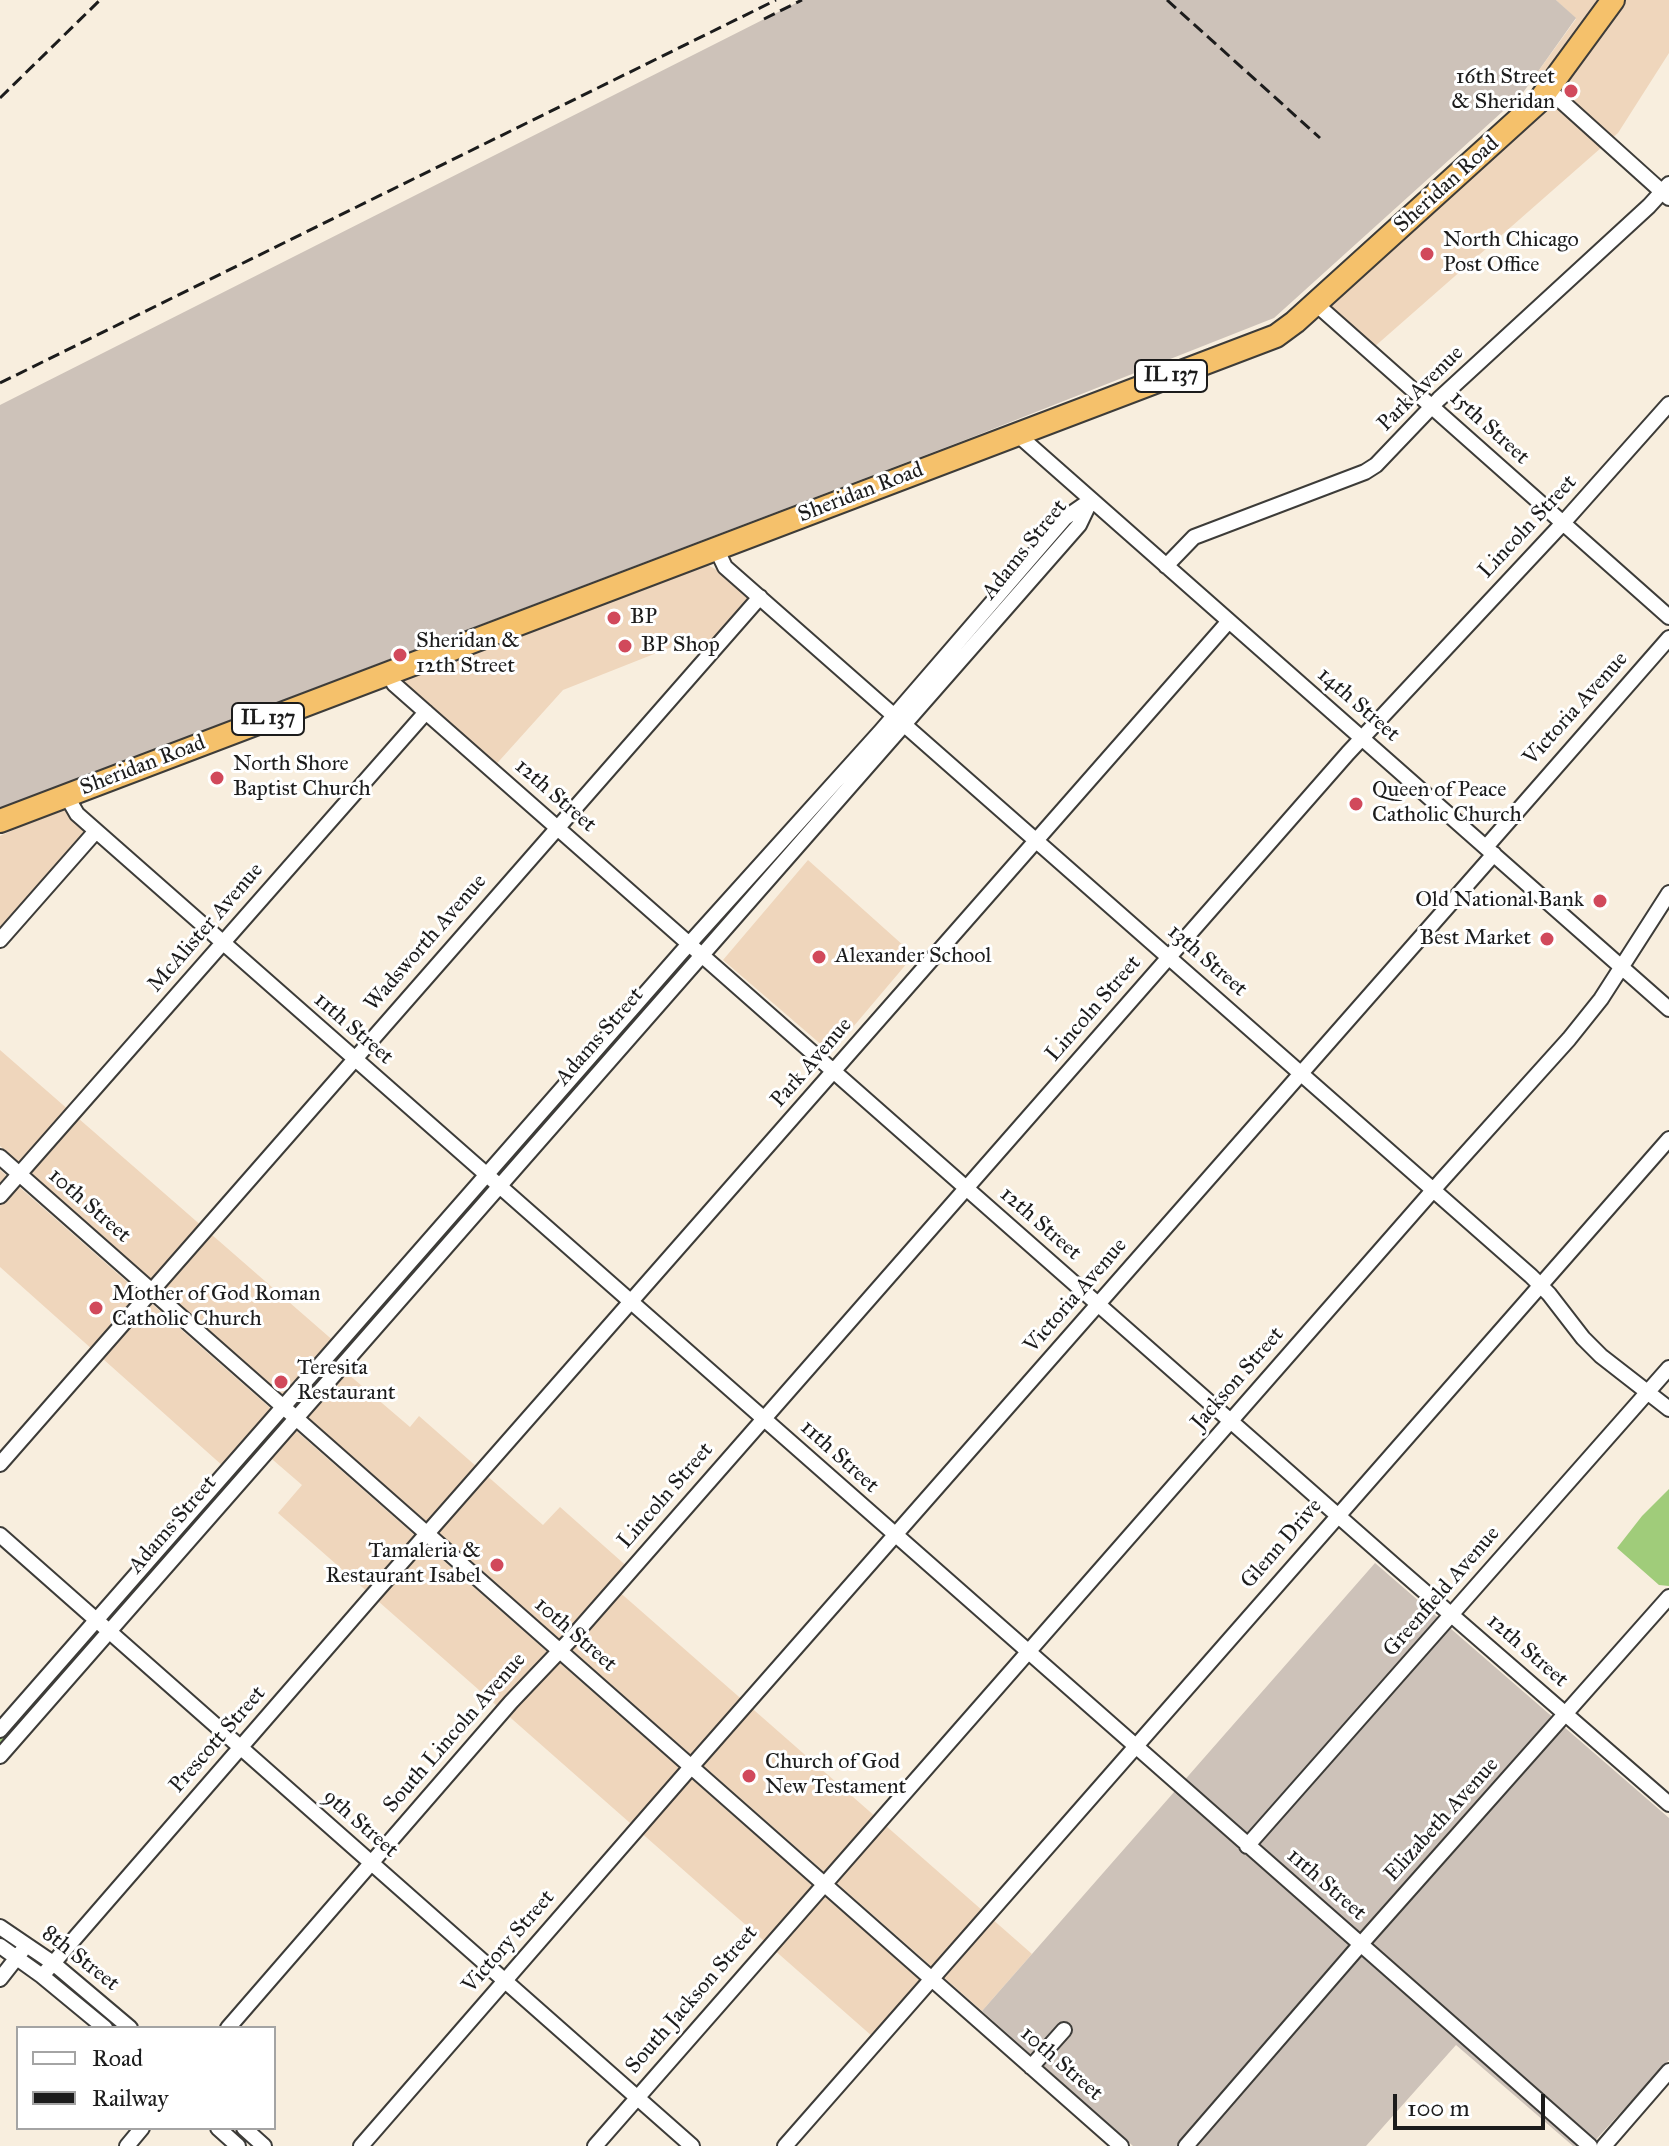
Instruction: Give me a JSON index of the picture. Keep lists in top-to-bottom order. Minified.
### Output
{"streets":{"highway":["Sheridan Road","IL 137"],"street":["Park Avenue","15th Street","Lincoln Street","Adams Street","14th Street","Victoria Avenue","12th Street","McAlister Avenue","Wadsworth Avenue","13th Street","11th Street","10th Street","Jackson Street","Glenn Drive","Greenfield Avenue","South Lincoln Avenue","Prescott Street","Elizabeth Avenue","9th Street","Victory Street","8th Street","South Jackson Street"]},"crossings":[["Sheridan Road","15th Street"],["Sheridan Road","14th Street"],["Sheridan Road","12th Street"],["Sheridan Road","13th Street"],["Sheridan Road","11th Street"],["Park Avenue","15th Street"],["Park Avenue","14th Street"],["Park Avenue","12th Street"],["Park Avenue","13th Street"],["Park Avenue","11th Street"],["Park Avenue","10th Street"],["Park Avenue","Prescott Street"],["15th Street","Lincoln Street"],["Lincoln Street","14th Street"],["Lincoln Street","12th Street"],["Lincoln Street","13th Street"],["Lincoln Street","11th Street"],["Lincoln Street","10th Street"],["Lincoln Street","South Lincoln Avenue"],["Adams Street","14th Street"],["Adams Street","12th Street"],["Adams Street","13th Street"],["Adams Street","11th Street"],["Adams Street","10th Street"],["Adams Street","9th Street"],["14th Street","Victoria Avenue"],["14th Street","Jackson Street"],["Victoria Avenue","12th Street"],["Victoria Avenue","13th Street"],["Victoria Avenue","11th Street"],["Victoria Avenue","10th Street"],["Victoria Avenue","Victory Street"],["12th Street","McAlister Avenue"],["12th Street","Wadsworth Avenue"],["12th Street","Jackson Street"],["12th Street","Glenn Drive"],["12th Street","Greenfield Avenue"],["12th Street","Elizabeth Avenue"],["McAlister Avenue","11th Street"],["McAlister Avenue","10th Street"],["Wadsworth Avenue","13th Street"],["Wadsworth Avenue","11th Street"],["Wadsworth Avenue","10th Street"],["13th Street","Jackson Street"],["13th Street","Glenn Drive"],["13th Street","Greenfield Avenue"],["11th Street","Jackson Street"],["11th Street","Glenn Drive"],["11th Street","Greenfield Avenue"],["11th Street","Elizabeth Avenue"],["10th Street","Jackson Street"],["10th Street","Glenn Drive"],["10th Street","South Lincoln Avenue"],["10th Street","Prescott Street"],["10th Street","Victory Street"],["10th Street","South Jackson Street"],["Jackson Street","South Jackson Street"],["South Lincoln Avenue","9th Street"],["Prescott Street","9th Street"],["Prescott Street","8th Street"],["9th Street","Victory Street"],["9th Street","South Jackson Street"]],"places":["16th Street & Sheridan","North Chicago Post Office","BP","BP Shop","Sheridan & 12th Street","North Shore Baptist Church","Queen of Peace Catholic Church","Old National Bank","Best Market","Alexander School","Mother of God Roman Catholic Church","Teresita Restaurant","Tamaleria & Restaurant Isabel","Church of God New Testament"],"legend":["Road","Railway"],"scale_bar":"100 m"}
